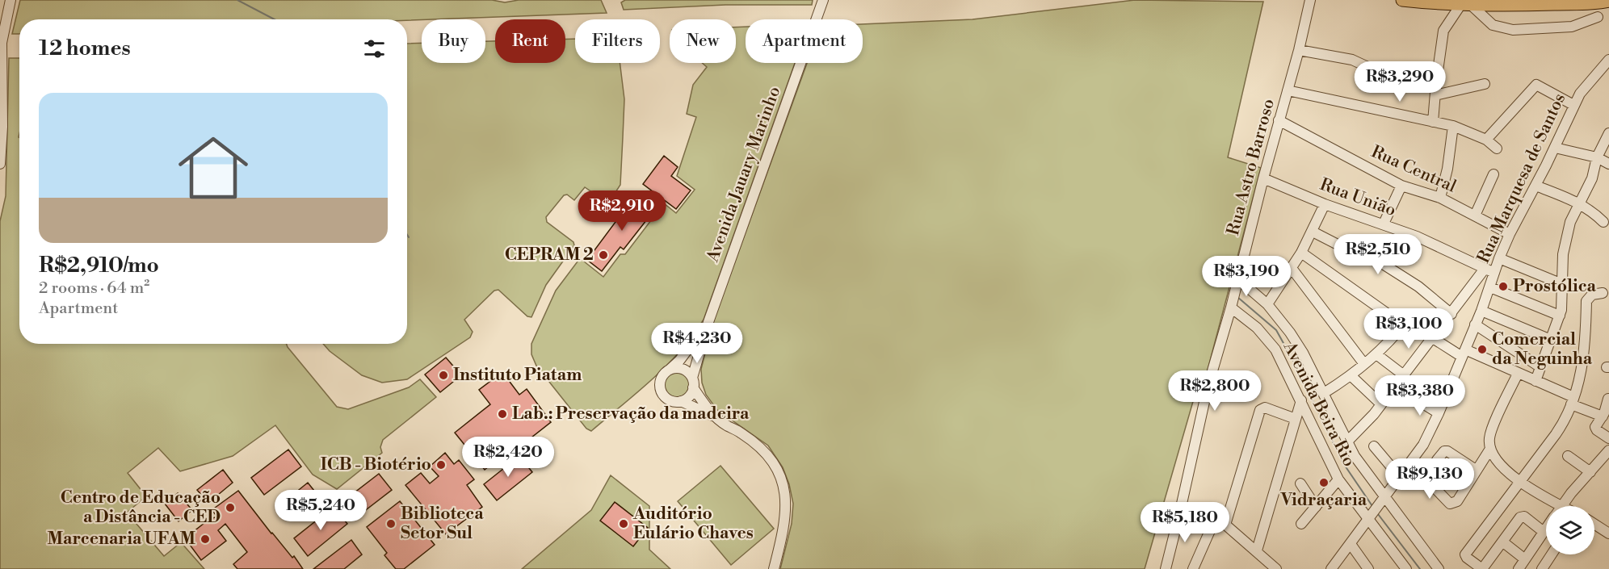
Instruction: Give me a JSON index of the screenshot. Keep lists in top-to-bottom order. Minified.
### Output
{"streets":{"street":["Rua Astro Barroso","Rua Central","Avenida Jauary Marinho","Rua Marquesa de Santos","Rua União","Avenida Beira Rio"]},"crossings":[["Rua Astro Barroso","Rua Central"],["Rua Astro Barroso","Rua União"],["Rua Astro Barroso","Avenida Beira Rio"],["Rua Central","Rua Marquesa de Santos"],["Rua Marquesa de Santos","Rua União"],["Rua Marquesa de Santos","Avenida Beira Rio"]],"places":["CEPRAM 2","Prostólica","Comercial da Neguinha","Instituto Piatam","Lab.: Preservação da madeira","ICB - Biotério","Vidraçaria","Centro de Educação a Distância - CED","Biblioteca Setor Sul","Auditório Eulário Chaves","Marcenaria UFAM"],"page":{"chip":["Buy","Rent","Filters","New","Apartment"],"heading":"12 homes","price":["R$3,290","R$2,910","R$2,510","R$3,190","R$3,100","R$4,230","R$2,800","R$3,380","R$2,420","R$9,130","R$5,240","R$5,180"],"list":[{"name":"R$2,910/mo","note":"2 rooms · 64 m² · Apartment"}]}}
